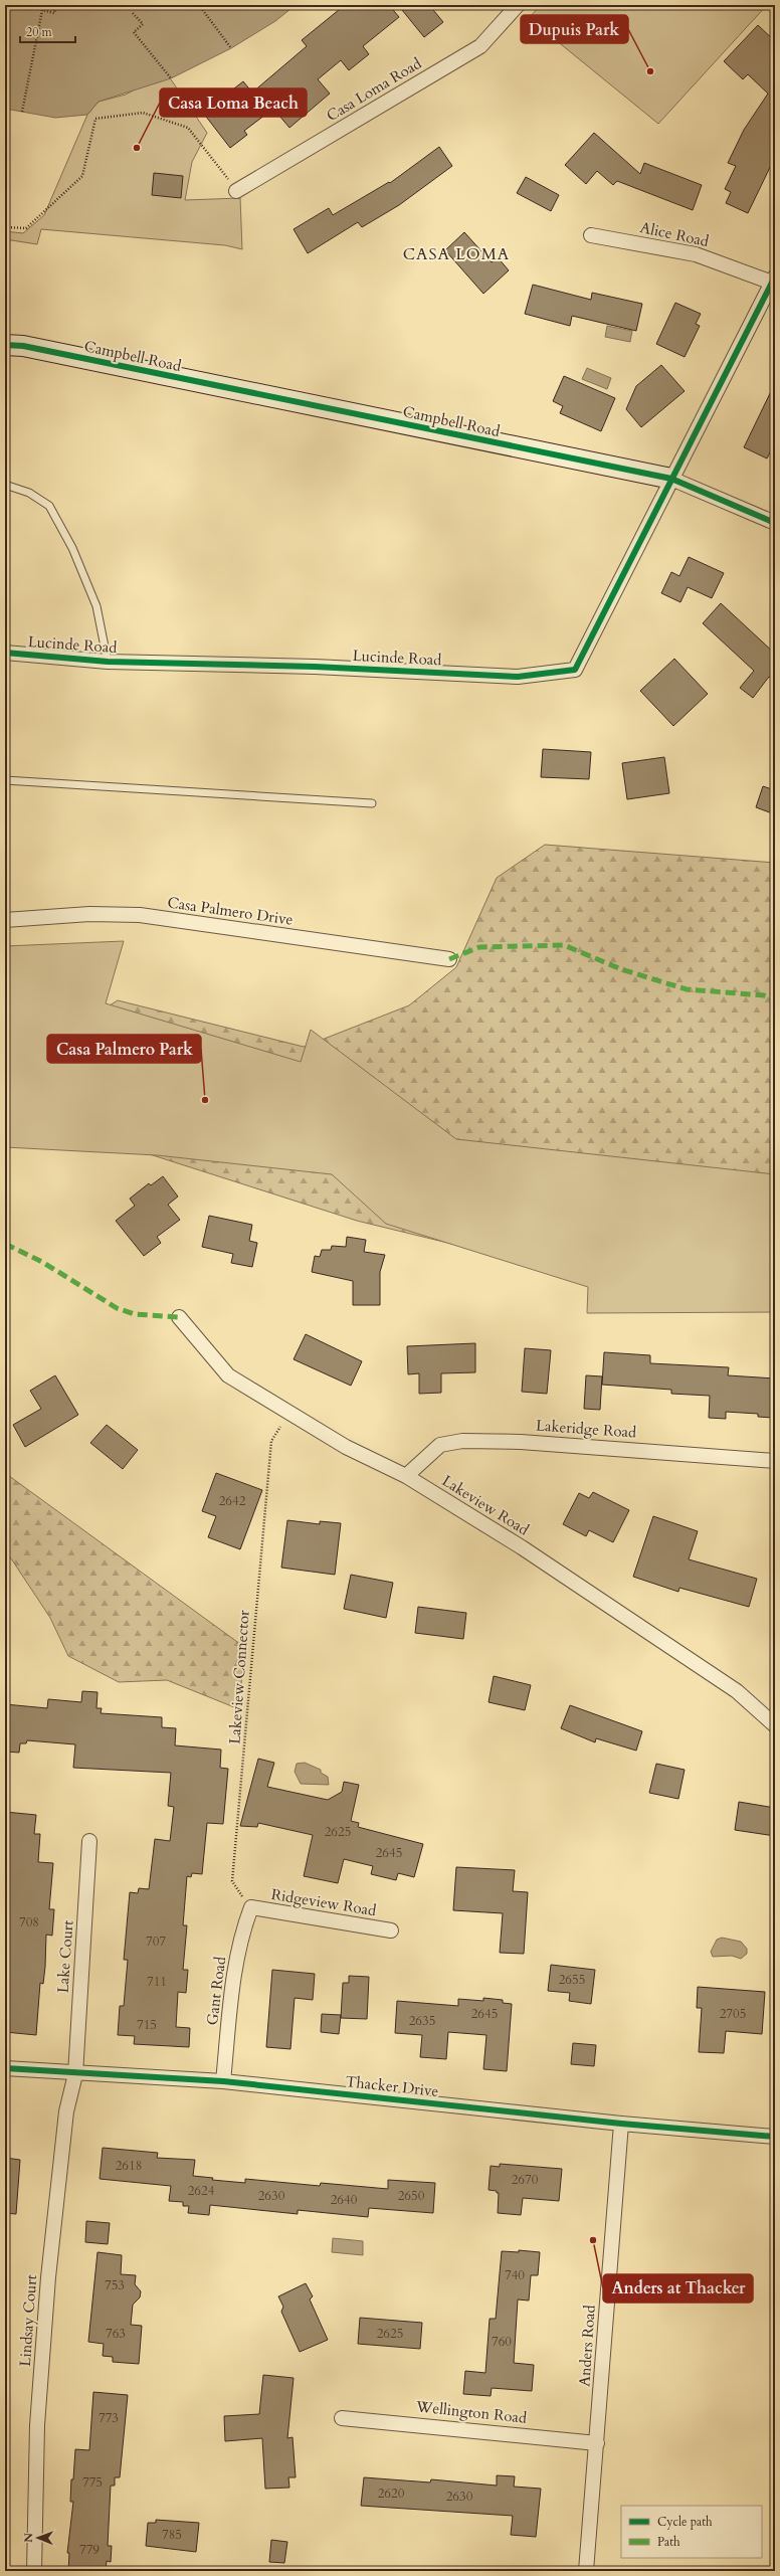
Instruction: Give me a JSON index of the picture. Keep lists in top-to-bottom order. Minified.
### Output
{"streets":{"street":["Casa Loma Road","Alice Road","Campbell Road","Lucinde Road","Casa Palmero Drive","Lakeridge Road","Lakeview Road","Ridgeview Road","Lake Court","Gant Road","Thacker Drive","Lindsay Court","Anders Road","Wellington Road"],"path":["Lakeview Connector"]},"crossings":[["Campbell Road","Lucinde Road"],["Lakeridge Road","Lakeview Road"],["Lakeview Connector","Ridgeview Road"],["Lakeview Connector","Gant Road"],["Ridgeview Road","Gant Road"],["Lake Court","Thacker Drive"],["Lake Court","Lindsay Court"],["Gant Road","Thacker Drive"],["Thacker Drive","Lindsay Court"],["Thacker Drive","Anders Road"],["Anders Road","Wellington Road"]],"districts":["CASA LOMA"],"places":["Dupuis Park","Casa Loma Beach","Casa Palmero Park","Anders at Thacker"],"house_numbers":["2642","2625","2645","708","707","2655","711","2645","2705","2635","715","2618","2670","2624","2630","2650","2640","740","753","763","2625","760","773","775","2620","2630","785","779"],"legend":["Cycle path","Path"],"scale_bar":"20 m","north":"left"}
